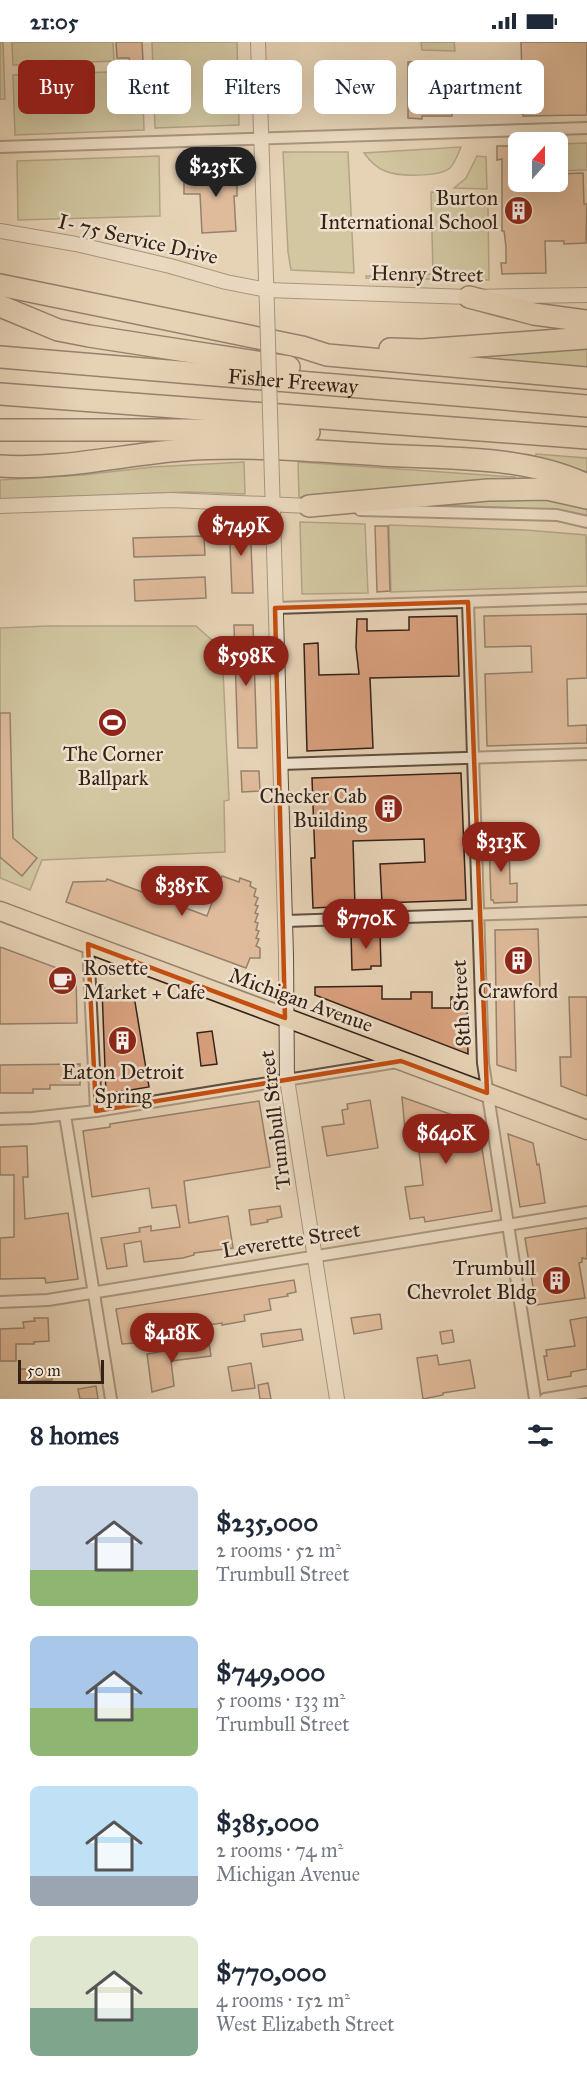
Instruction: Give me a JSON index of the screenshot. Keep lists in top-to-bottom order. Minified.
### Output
{"streets":{"highway":["Fisher Freeway"],"main road":["Michigan Avenue"],"street":["I- 75 Service Drive","Henry Street","8th Street","Trumbull Street","Leverette Street"]},"crossings":[["I- 75 Service Drive","Henry Street"],["I- 75 Service Drive","Trumbull Street"],["Henry Street","Trumbull Street"],["Michigan Avenue","8th Street"],["Michigan Avenue","Trumbull Street"],["8th Street","Leverette Street"],["Trumbull Street","Leverette Street"]],"places":{"building":["Burton International School","Checker Cab Building","Crawford","Eaton Detroit Spring","Trumbull Chevrolet Bldg"],"sports":["The Corner Ballpark"],"cafe":["Rosette Market + Cafe"]},"scale_bar":"50 m","north":"top","page":{"status":"21:05","chip":["Buy","Rent","Filters","New","Apartment"],"price":["$235K","$749K","$598K","$313K","$385K","$770K","$640K","$418K"],"scale":"50 m","heading":"8 homes","list":[{"name":"$235,000","note":"2 rooms · 52 m² · Trumbull Street"},{"name":"$749,000","note":"5 rooms · 133 m² · Trumbull Street"},{"name":"$385,000","note":"2 rooms · 74 m² · Michigan Avenue"},{"name":"$770,000","note":"4 rooms · 152 m² · West Elizabeth Street"}]}}
